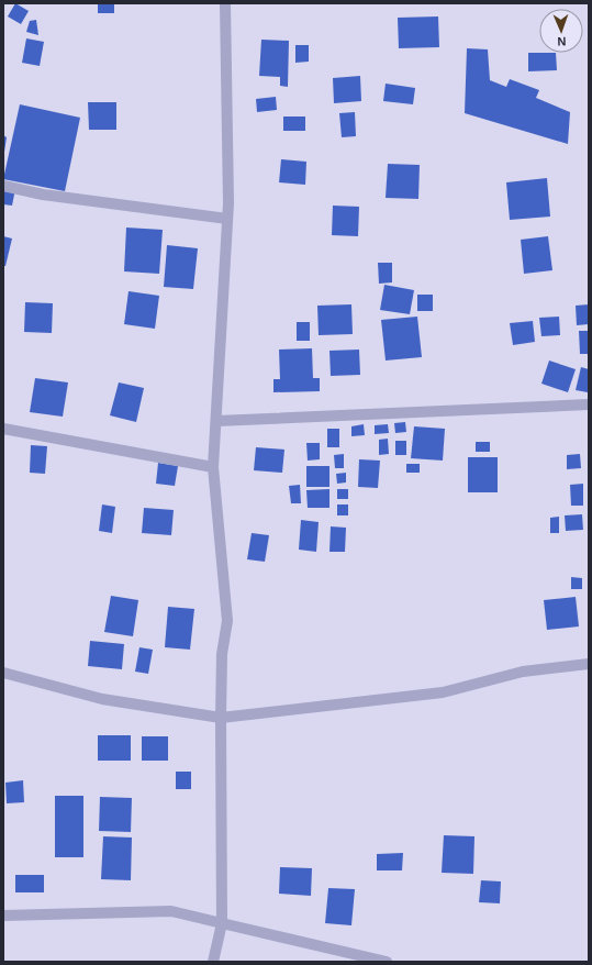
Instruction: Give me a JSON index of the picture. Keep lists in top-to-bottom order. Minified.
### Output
{"north":"bottom"}
